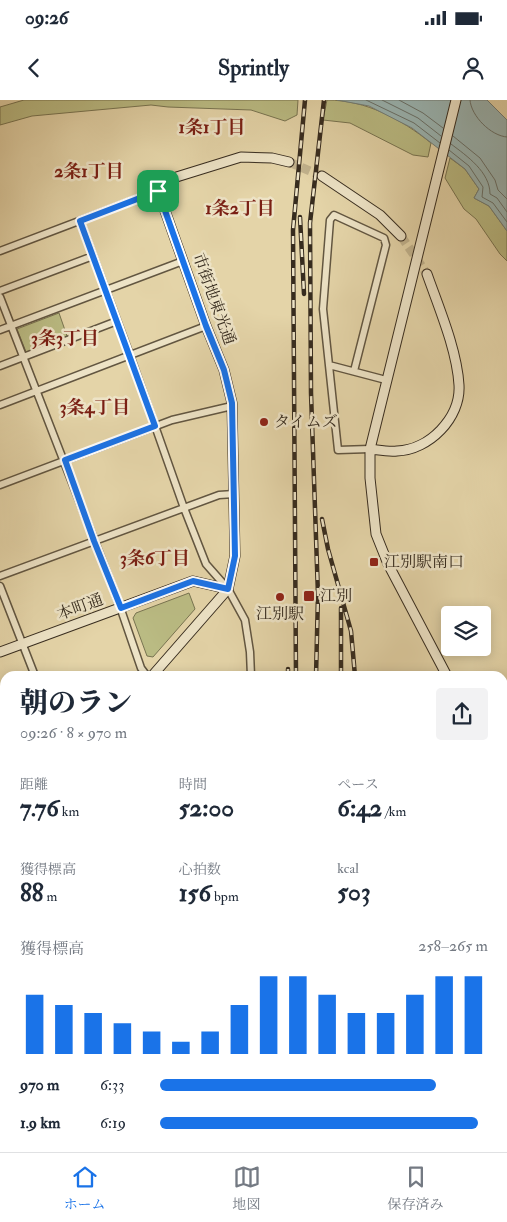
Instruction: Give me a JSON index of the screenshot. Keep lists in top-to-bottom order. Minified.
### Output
{"streets":{"street":["市街地東光通","本町通"]},"crossings":[["市街地東光通","本町通"]],"districts":["1条1丁目","2条1丁目","1条2丁目","3条3丁目","3条4丁目","3条6丁目"],"places":{"other":["タイムズ","江別駅"],"transit":["江別駅南口","江別"]},"page":{"status":"09:26","header":"Sprintly","heading":["朝のラン","09:26 · 8 × 970 m"],"stats":[["距離","7.76 km"],["時間","52:00"],["ペース","6:42 /km"],["獲得標高","88 m"],["心拍数","156 bpm"],["kcal","503"]],"chart":["獲得標高","258–265 m"],"list":[{"name":"970 m","note":"6:33"},{"name":"1.9 km","note":"6:19"}],"tabs":["ホーム","地図","保存済み"]}}
